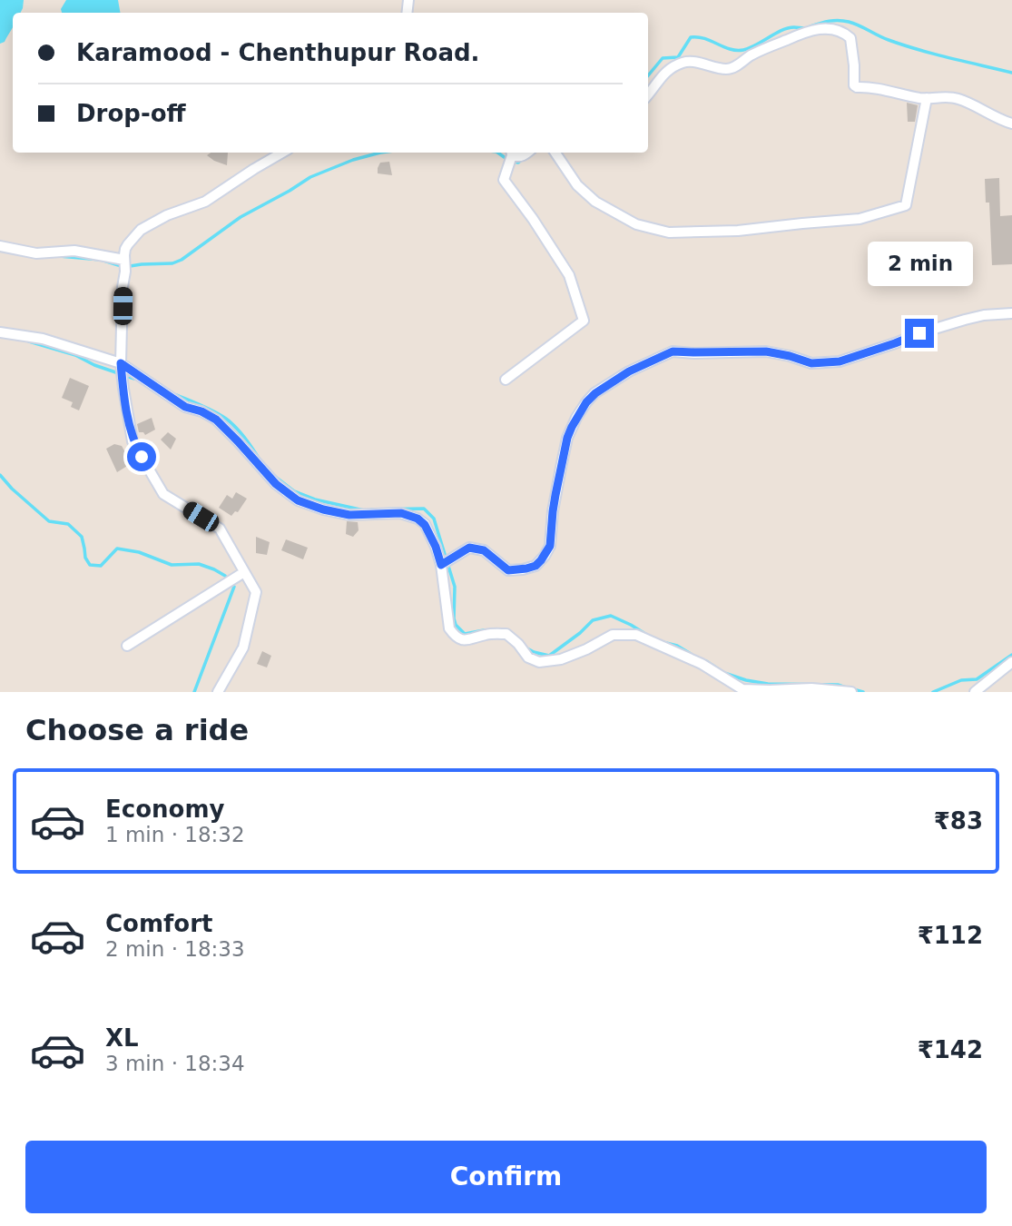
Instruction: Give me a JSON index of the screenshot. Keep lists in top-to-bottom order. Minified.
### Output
{"page":{"banner":["Karamood - Chenthupur Road.","Drop-off"],"bubble":"2 min","heading":"Choose a ride","list":[{"name":"Economy","note":"1 min · 18:32","value":"₹83"},{"name":"Comfort","note":"2 min · 18:33","value":"₹112"},{"name":"XL","note":"3 min · 18:34","value":"₹142"}],"buttons":"Confirm"}}
